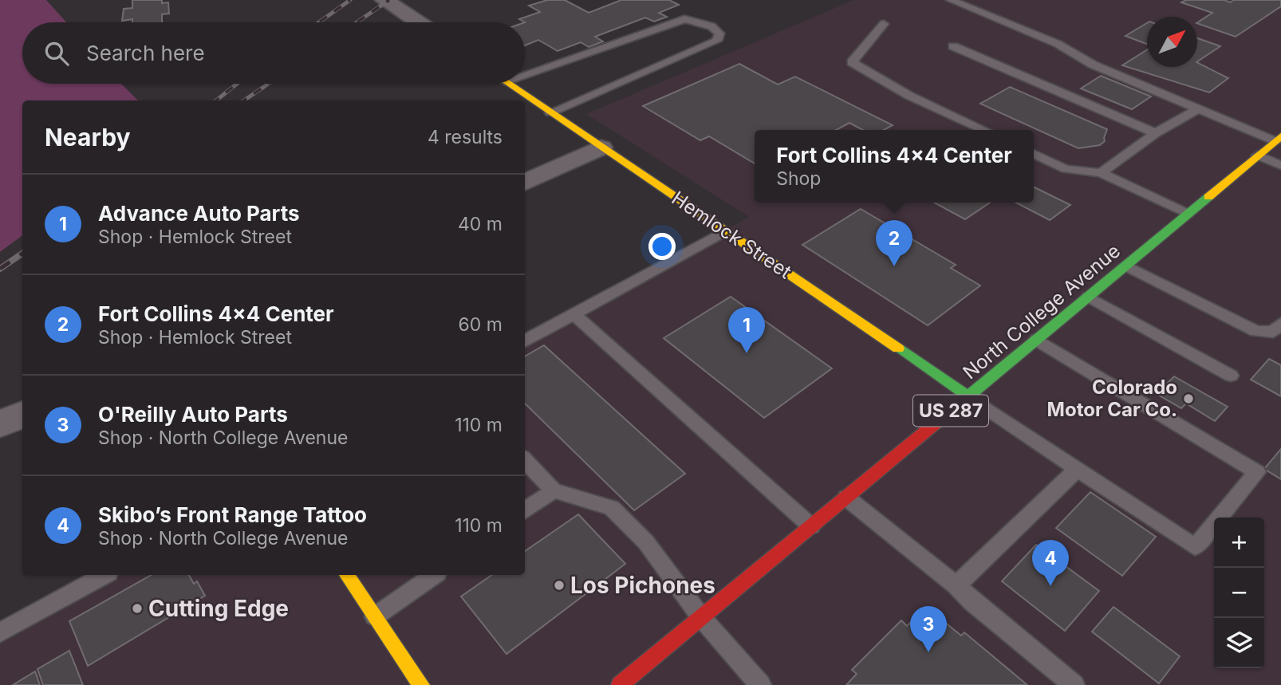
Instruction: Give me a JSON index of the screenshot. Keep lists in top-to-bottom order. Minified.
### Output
{"streets":{"main road":["Hemlock Street","North College Avenue","US 287"]},"crossings":[["Hemlock Street","North College Avenue"]],"places":["Colorado Motor Car Co.","Los Pichones","Cutting Edge"],"north":"top right","page":{"search":"Search here","heading":["Nearby","4 results"],"popup":["Fort Collins 4x4 Center","Shop"],"list":[{"mark":"1","name":"Advance Auto Parts","note":"Shop · Hemlock Street","value":"40 m"},{"mark":"2","name":"Fort Collins 4x4 Center","note":"Shop · Hemlock Street","value":"60 m"},{"mark":"3","name":"O'Reilly Auto Parts","note":"Shop · North College Avenue","value":"110 m"},{"mark":"4","name":"Skibo’s Front Range Tattoo","note":"Shop · North College Avenue","value":"110 m"}],"pins":["2","1","4","3"],"map_buttons":["+","−"]}}
